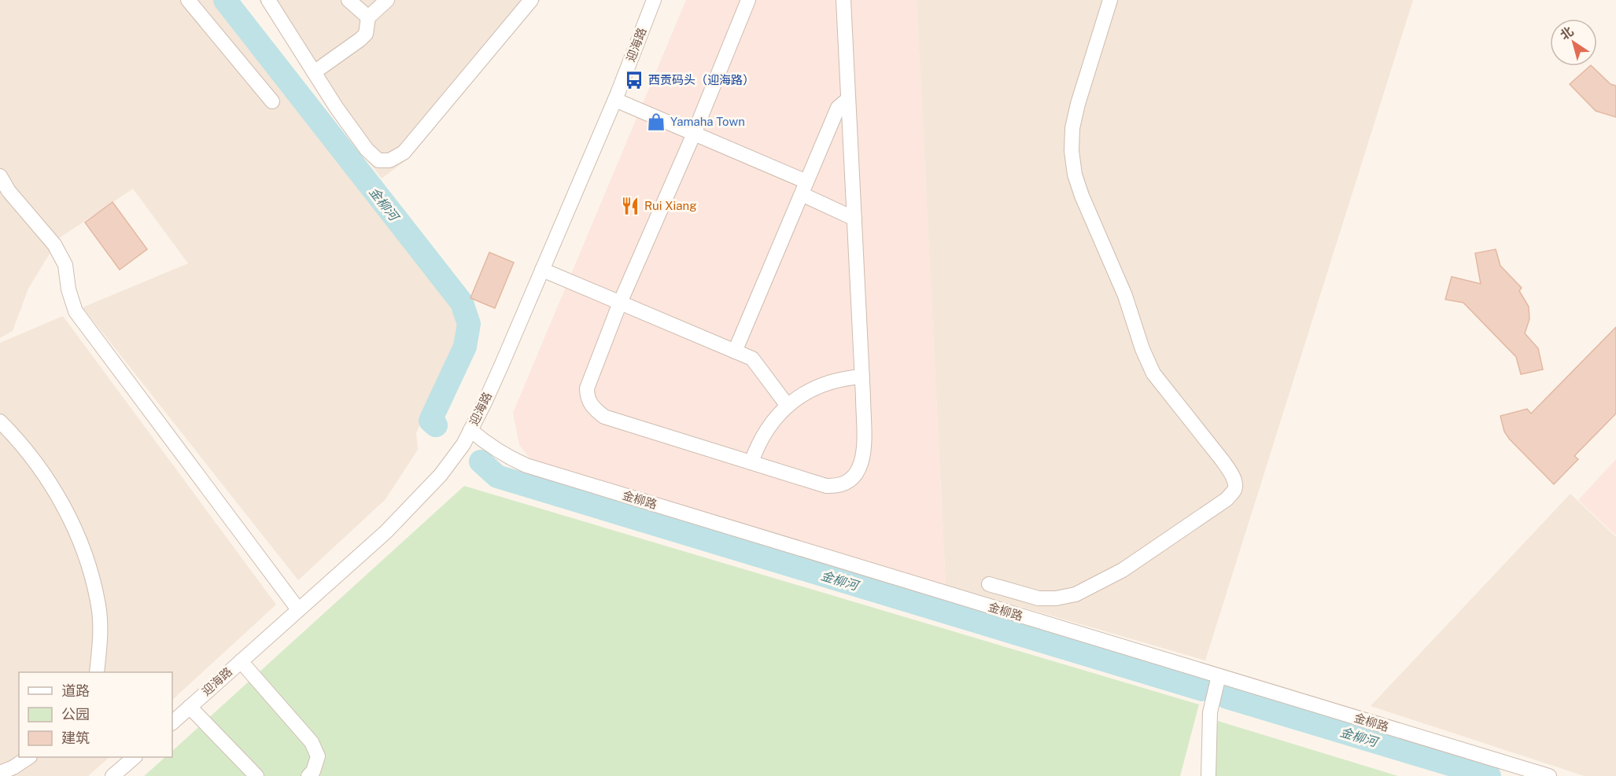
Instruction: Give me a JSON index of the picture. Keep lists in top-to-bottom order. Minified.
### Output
{"streets":{"street":["迎海路","金柳路"]},"crossings":[["迎海路","金柳路"]],"water":["金柳河"],"places":{"bus stop":["西贡码头（迎海路）"],"shop":["Yamaha Town"],"restaurant":["Rui Xiang"]},"legend":["道路","公园","建筑"],"north":"top left"}
